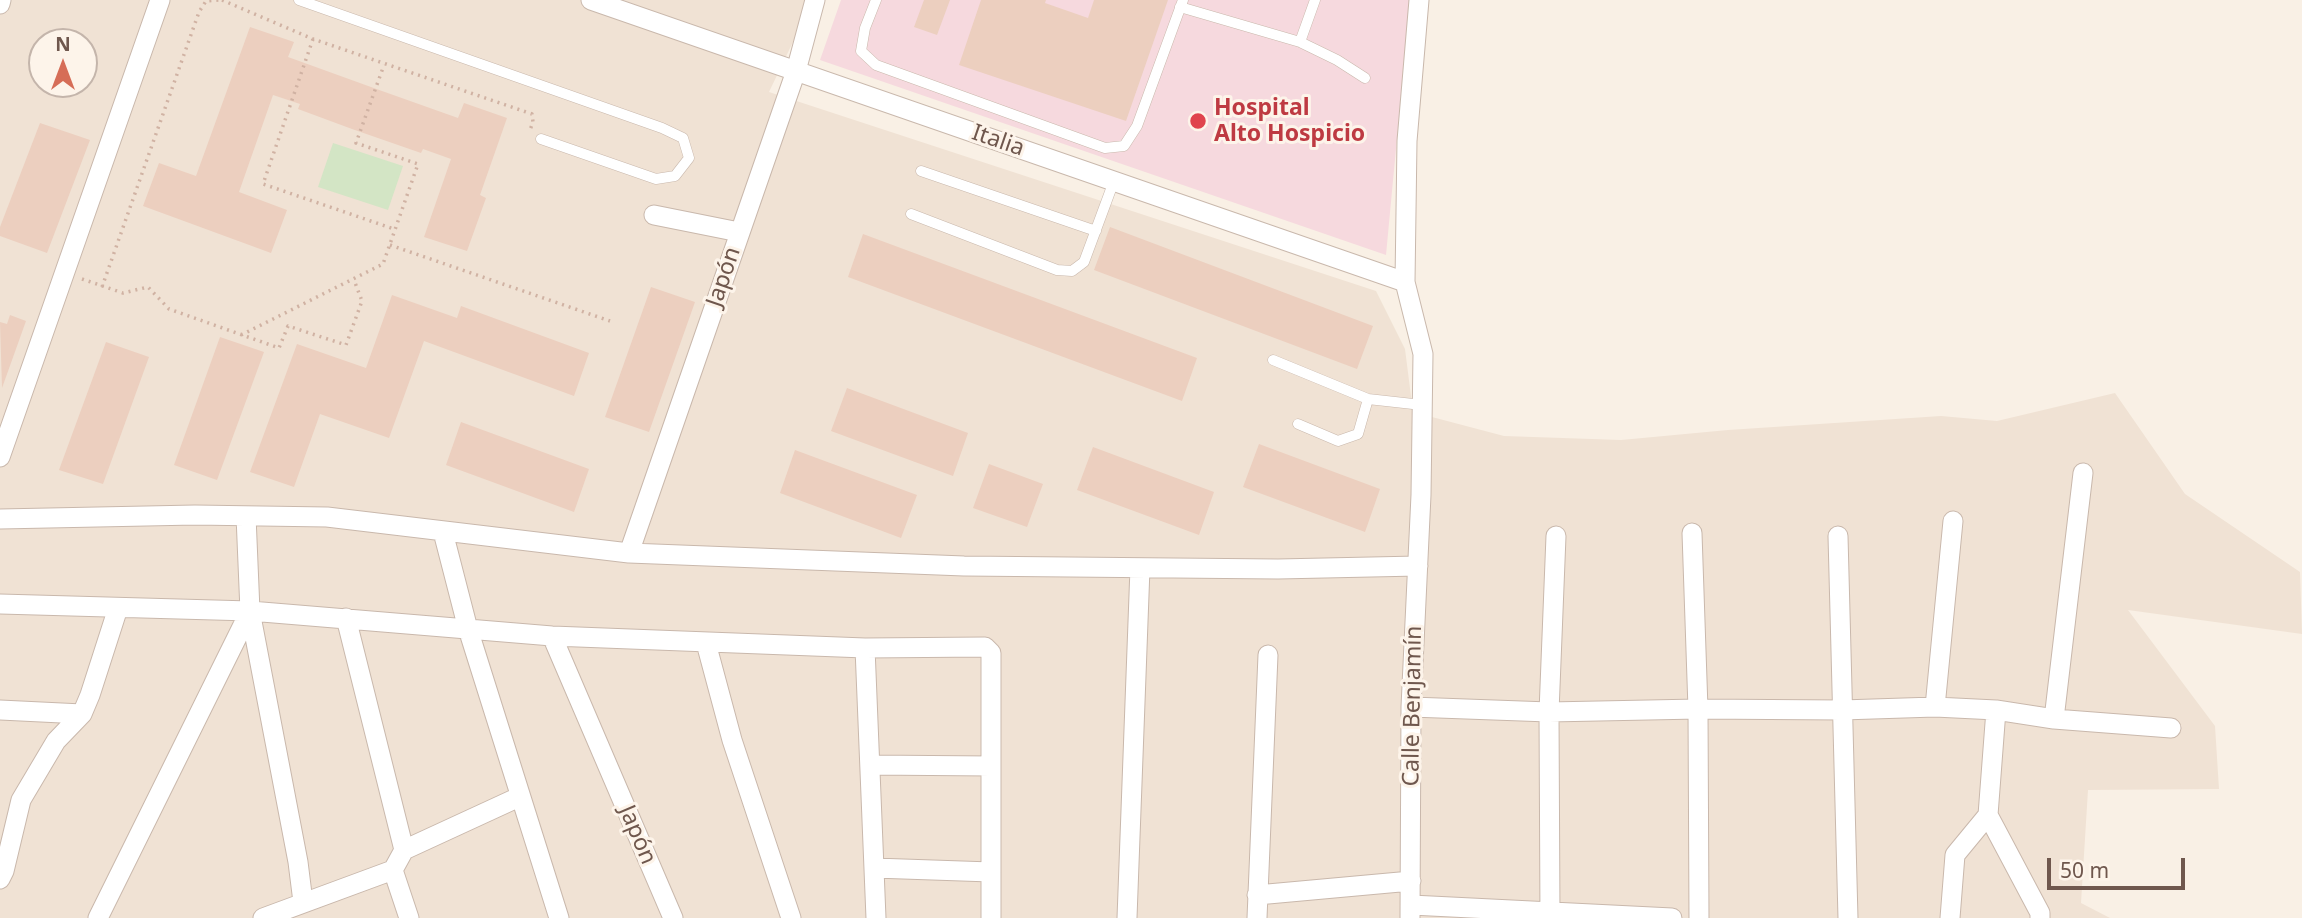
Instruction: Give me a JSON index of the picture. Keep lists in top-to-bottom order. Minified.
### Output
{"streets":{"street":["Italia","Japón","Calle Benjamín"]},"crossings":[["Italia","Japón"],["Italia","Calle Benjamín"]],"places":["Hospital Alto Hospicio"],"scale_bar":"50 m","north":"top"}
